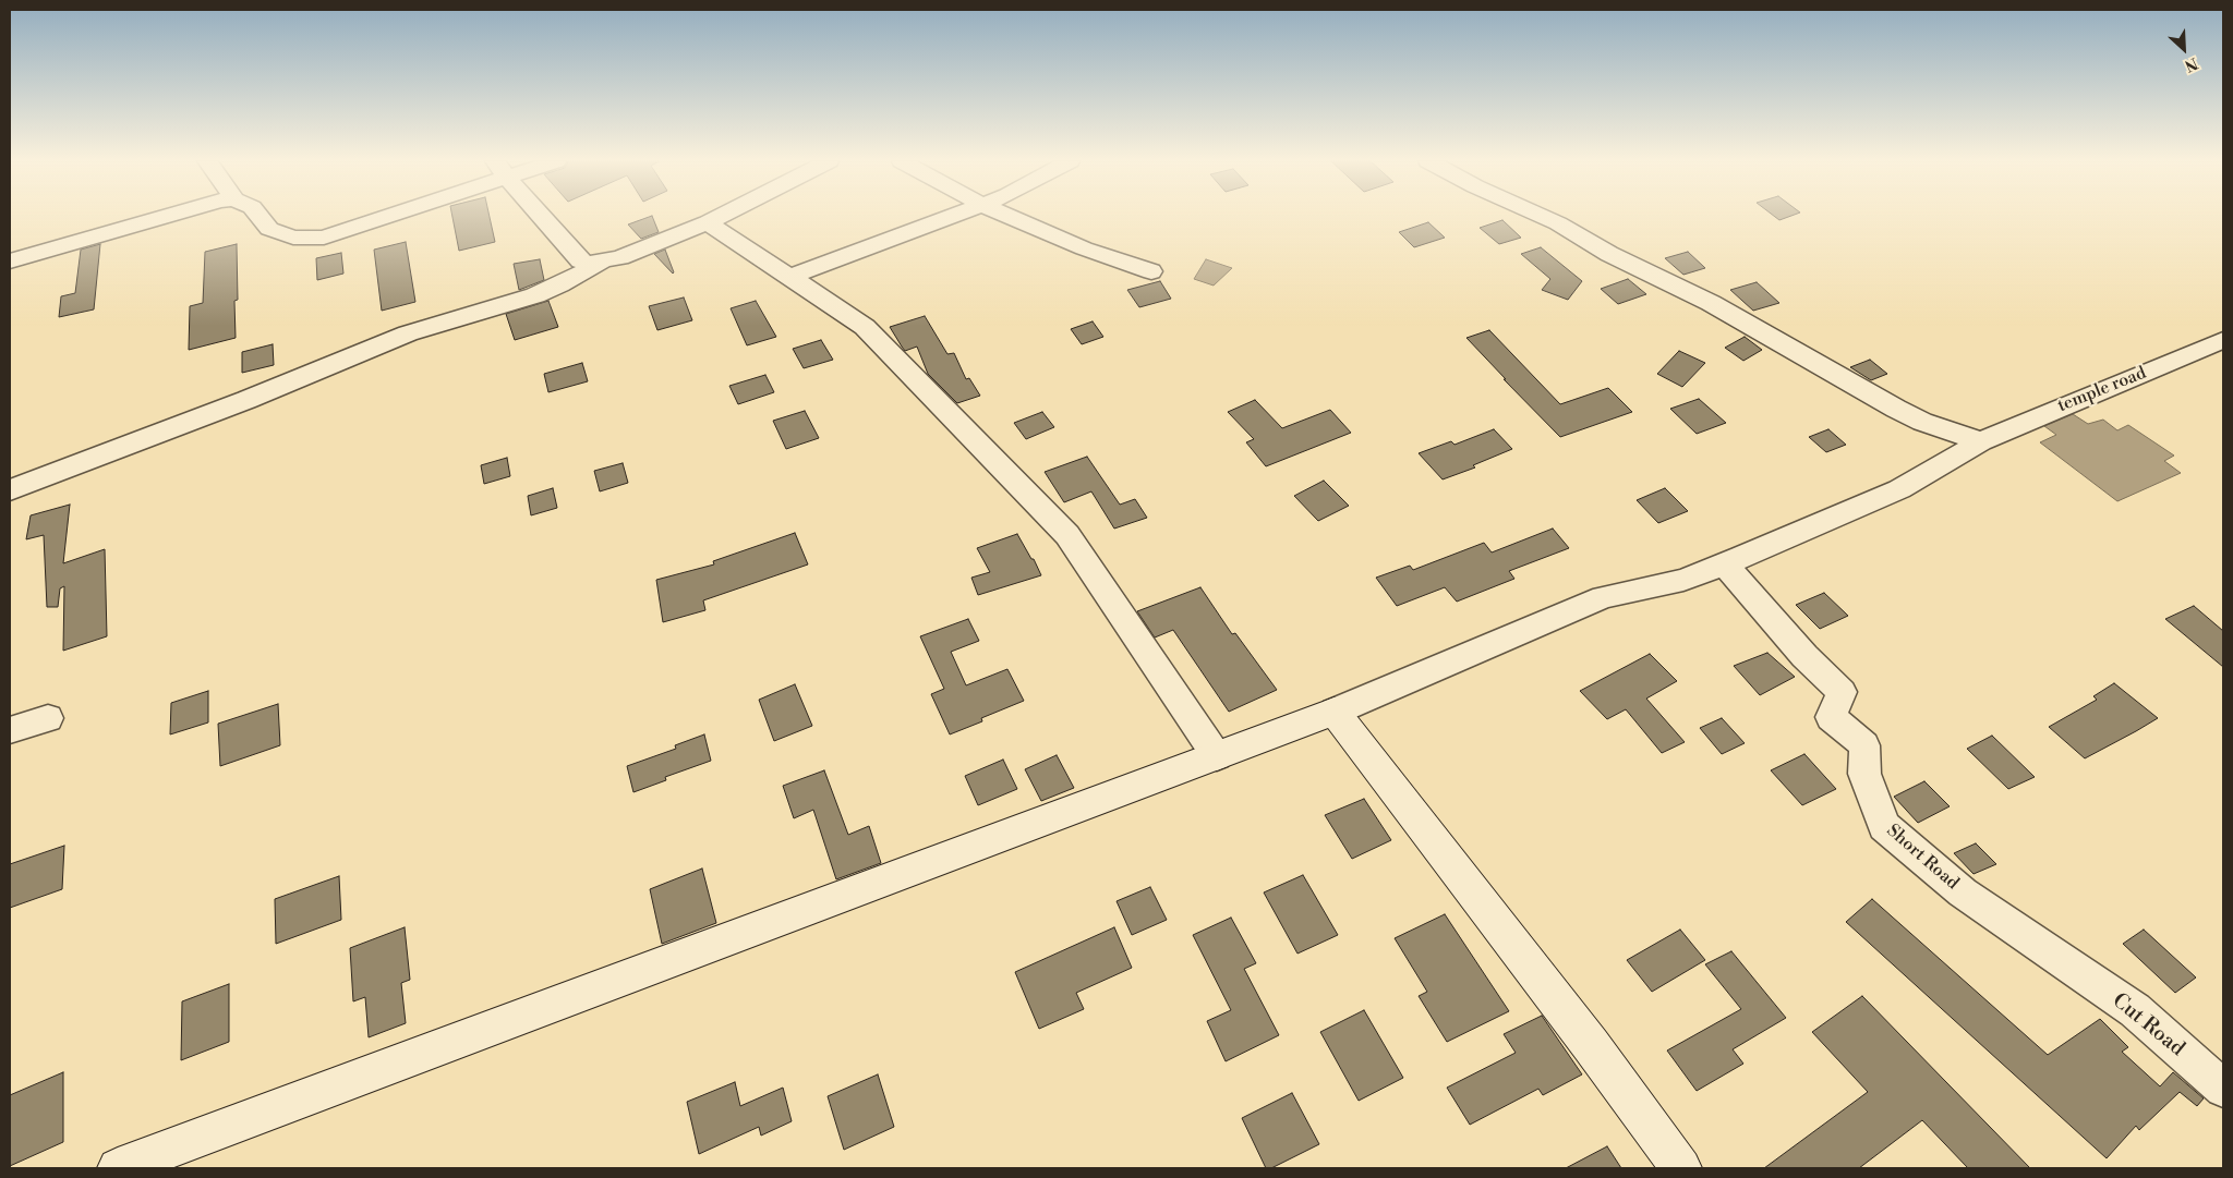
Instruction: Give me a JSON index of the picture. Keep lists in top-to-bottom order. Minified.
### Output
{"streets":{"street":["temple road","Short Road","Cut Road"]},"crossings":[["temple road","Short Road"],["Short Road","Cut Road"]],"north":"bottom right"}
